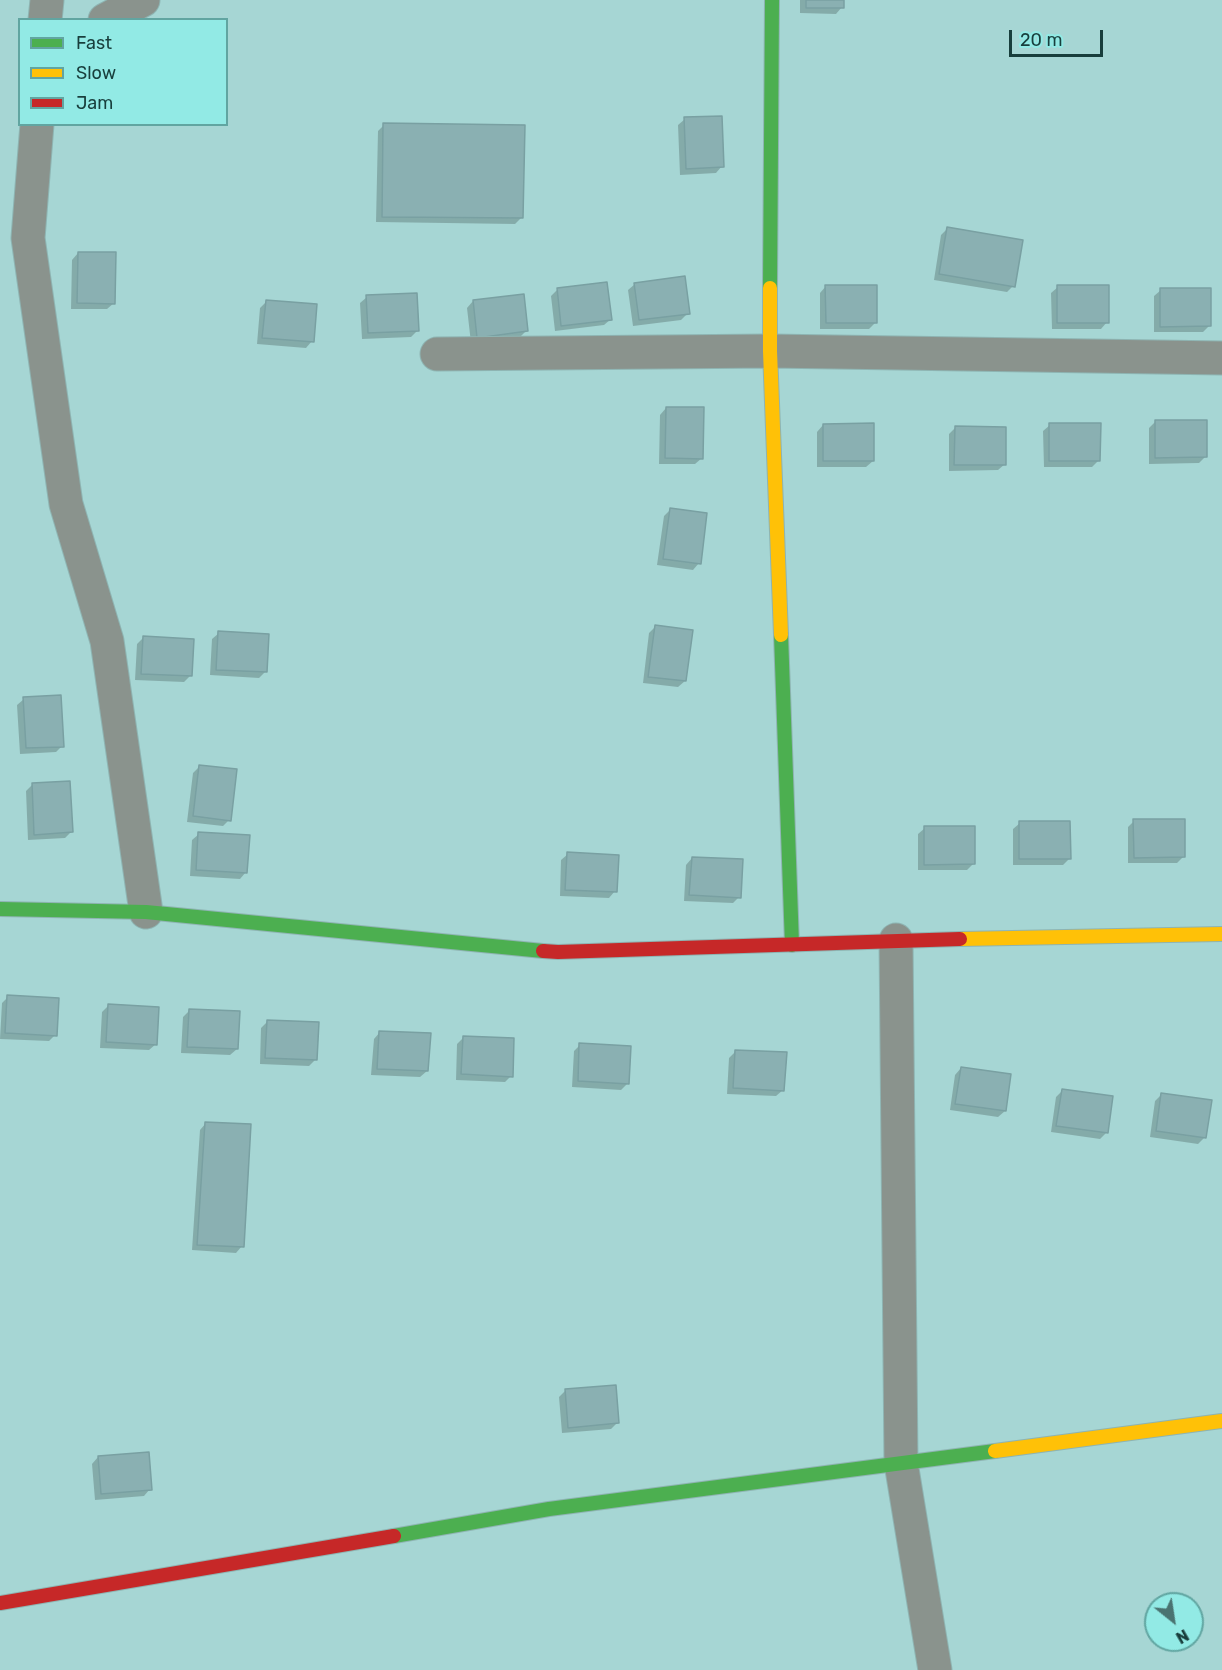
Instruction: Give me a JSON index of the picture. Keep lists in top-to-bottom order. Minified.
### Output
{"legend":["Fast","Slow","Jam"],"scale_bar":"20 m","north":"bottom right"}
